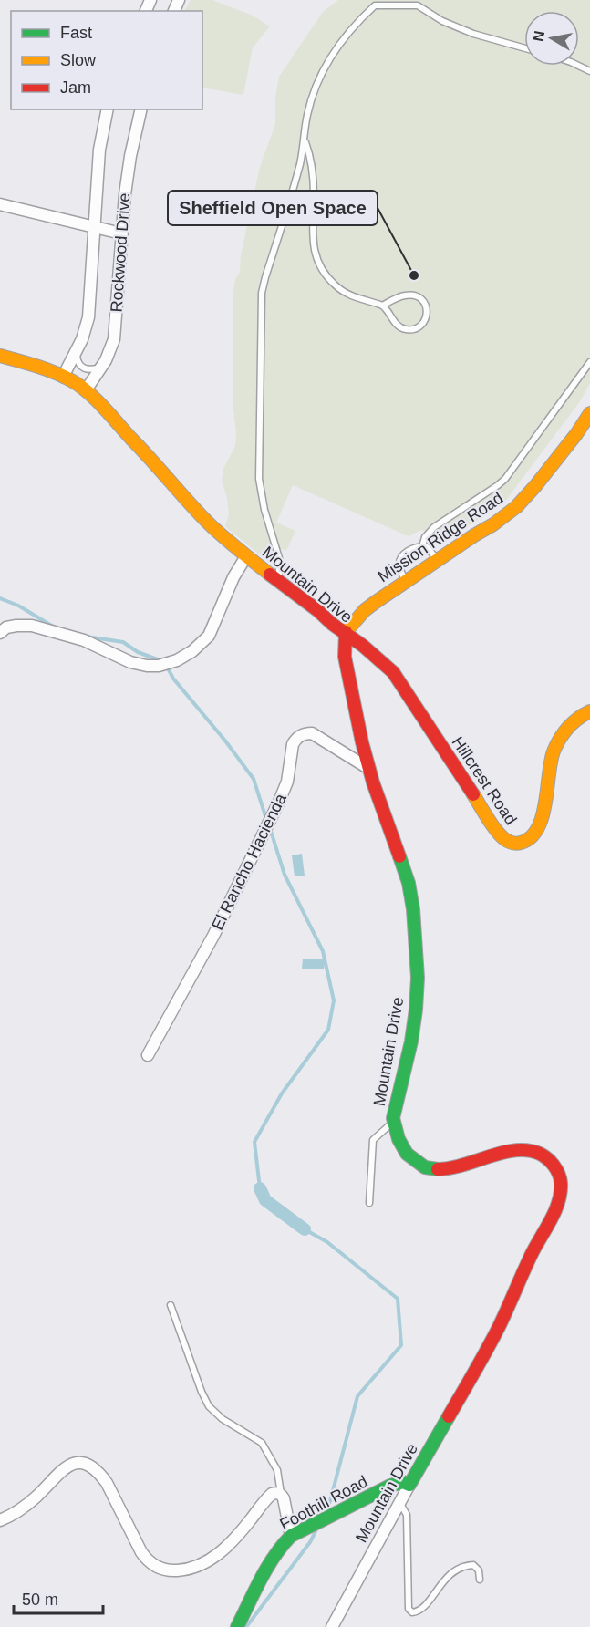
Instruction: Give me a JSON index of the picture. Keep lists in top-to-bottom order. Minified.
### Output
{"streets":{"main road":["Mission Ridge Road","Mountain Drive","Hillcrest Road","Foothill Road"],"street":["Rockwood Drive","El Rancho Hacienda"]},"crossings":[["Rockwood Drive","Mountain Drive"],["Mission Ridge Road","Mountain Drive"],["Mission Ridge Road","Hillcrest Road"],["Mountain Drive","Hillcrest Road"],["Mountain Drive","El Rancho Hacienda"],["Mountain Drive","Foothill Road"]],"places":["Sheffield Open Space"],"legend":["Fast","Slow","Jam"],"scale_bar":"50 m","north":"left"}
